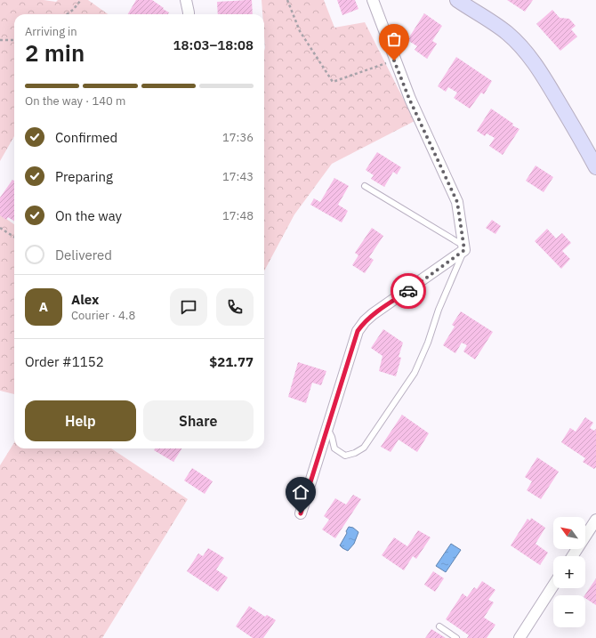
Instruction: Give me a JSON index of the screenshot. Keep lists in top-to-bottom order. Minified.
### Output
{"north":"top left","page":{"heading":["2 min","Arriving in","18:03–18:08"],"panel":["Alex","Courier · 4.8","Order #1152","$21.77"],"bar":"On the way · 140 m","list":[["Confirmed","17:36"],["Preparing","17:43"],["On the way","17:48"],"Delivered"],"round":"A","buttons":["Help","Share"],"map_buttons":["+","−"]}}
